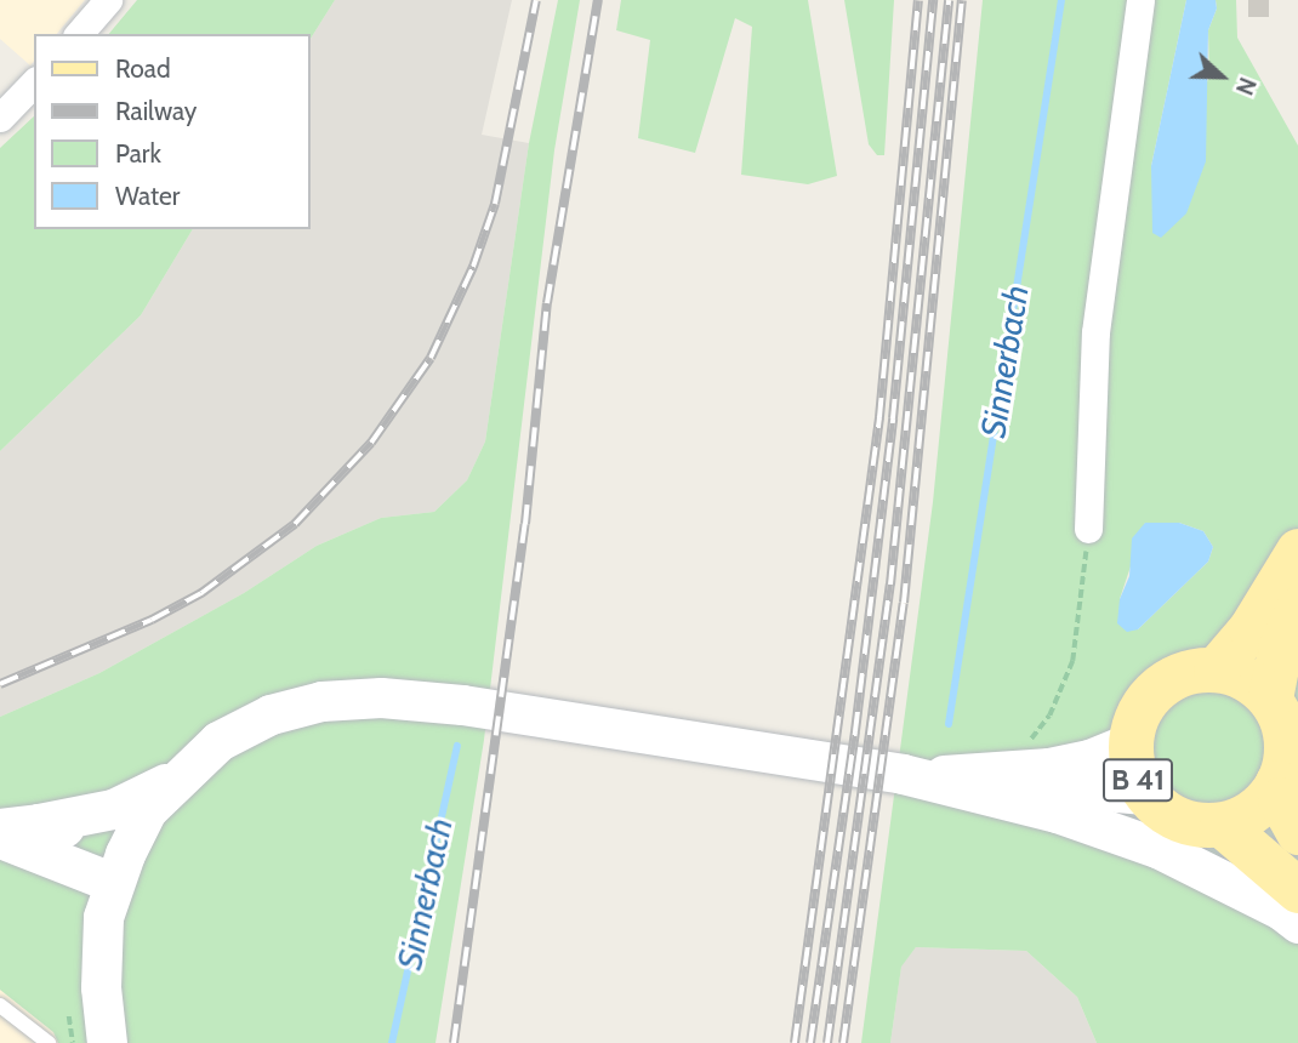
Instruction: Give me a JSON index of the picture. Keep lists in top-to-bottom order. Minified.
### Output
{"streets":{"main road":["B 41"]},"water":["Sinnerbach"],"legend":["Road","Railway","Park","Water"],"north":"right"}
